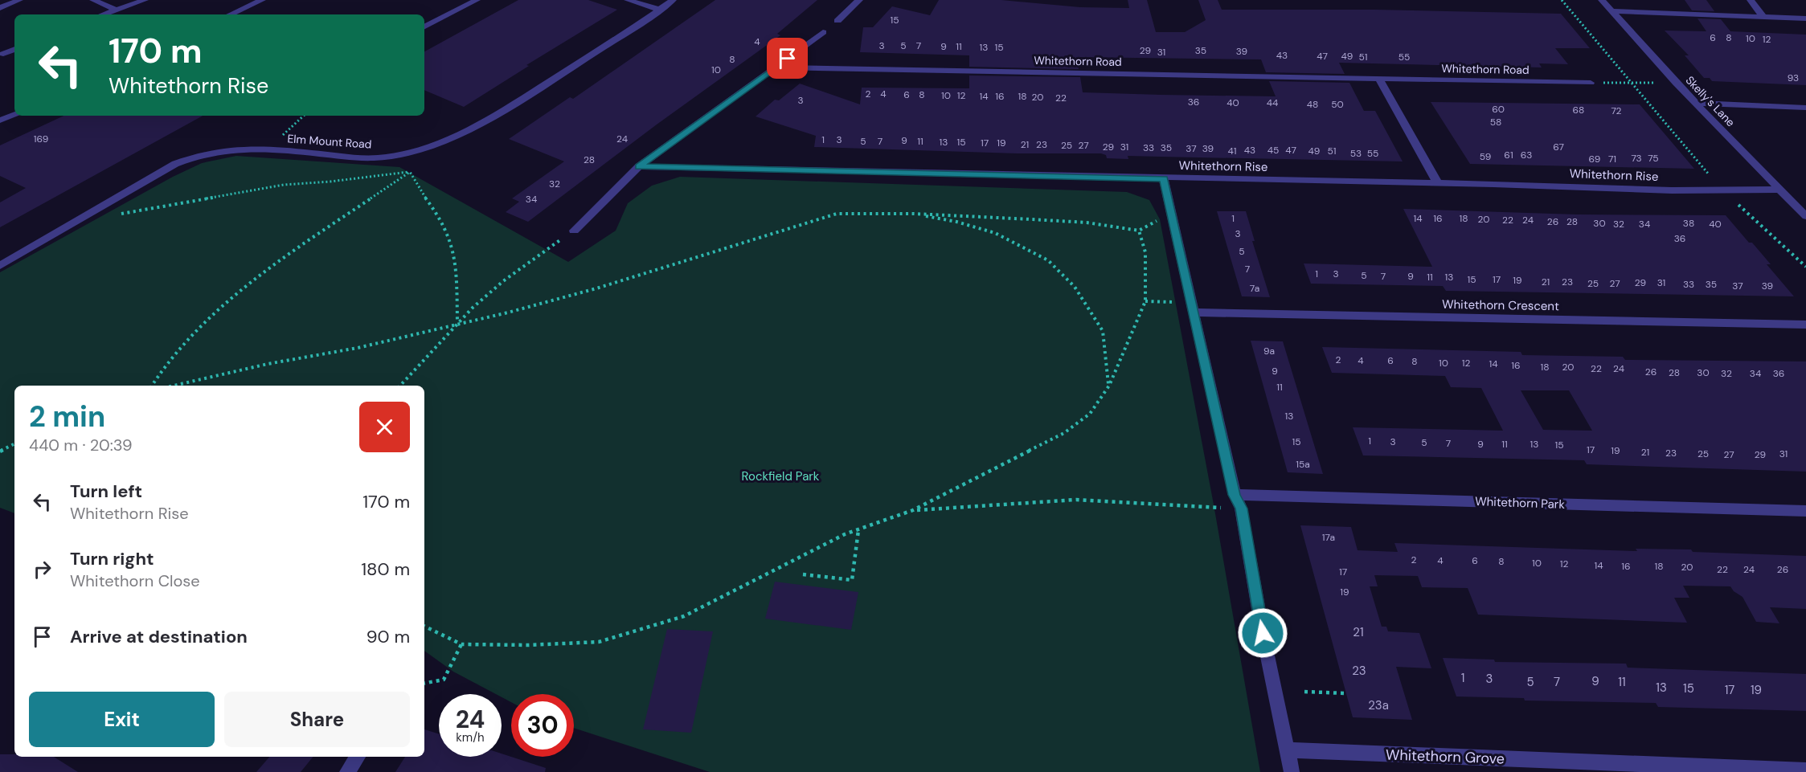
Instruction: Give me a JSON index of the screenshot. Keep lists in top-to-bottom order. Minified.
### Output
{"streets":{"street":["Whitethorn Road","Skelly's Lane","Elm Mount Road","Whitethorn Rise","Whitethorn Crescent","Whitethorn Park","Whitethorn Grove"]},"crossings":[["Skelly's Lane","Whitethorn Rise"]],"parks":["Rockfield Park"],"house_numbers":["15","6","8","10","12","4","3","5","7","9","11","13","15","29","35","39","31","43","47","49","51","55","8","10","93","2","4","6","8","10","12","14","16","18","20","22","3","36","40","44","48","50","60","68","72","58","169","24","1","3","9","5","7","11","13","15","17","19","21","23","25","27","29","31","67","33","35","37","39","43","45","47","41","49","51","53","55","61","63","59","73","75","69","71","28","32","34","1","14","16","18","20","22","24","26","28","30","38","32","34","40","3","36","5","7","1","3","5","7","9","11","13","15","17","19","21","23","29","31","25","27","33","35","37","39","7a","9a","2","4","6","8","10","12","14","16","18","20","22","24","9","26","28","30","32","34","36","11","13","1","15","3","5","7","9","11","13","15","17","19","21","23","25","31","27","29","15a","17a","2","4","6","8","10","12","14","16","18","20","22","24","26","17","19","21","23","1","3","9","5","7","11","13","15","17","19","23a"],"page":{"turn":["170 m","Whitethorn Rise"],"heading":["2 min","440 m · 20:39"],"list":[{"name":"Turn left","note":"Whitethorn Rise","value":"170 m"},{"name":"Turn right","note":"Whitethorn Close","value":"180 m"},{"name":"Arrive at destination","value":"90 m"}],"buttons":["Exit","Share"],"speed":"24 km/h","limit":"30"}}
